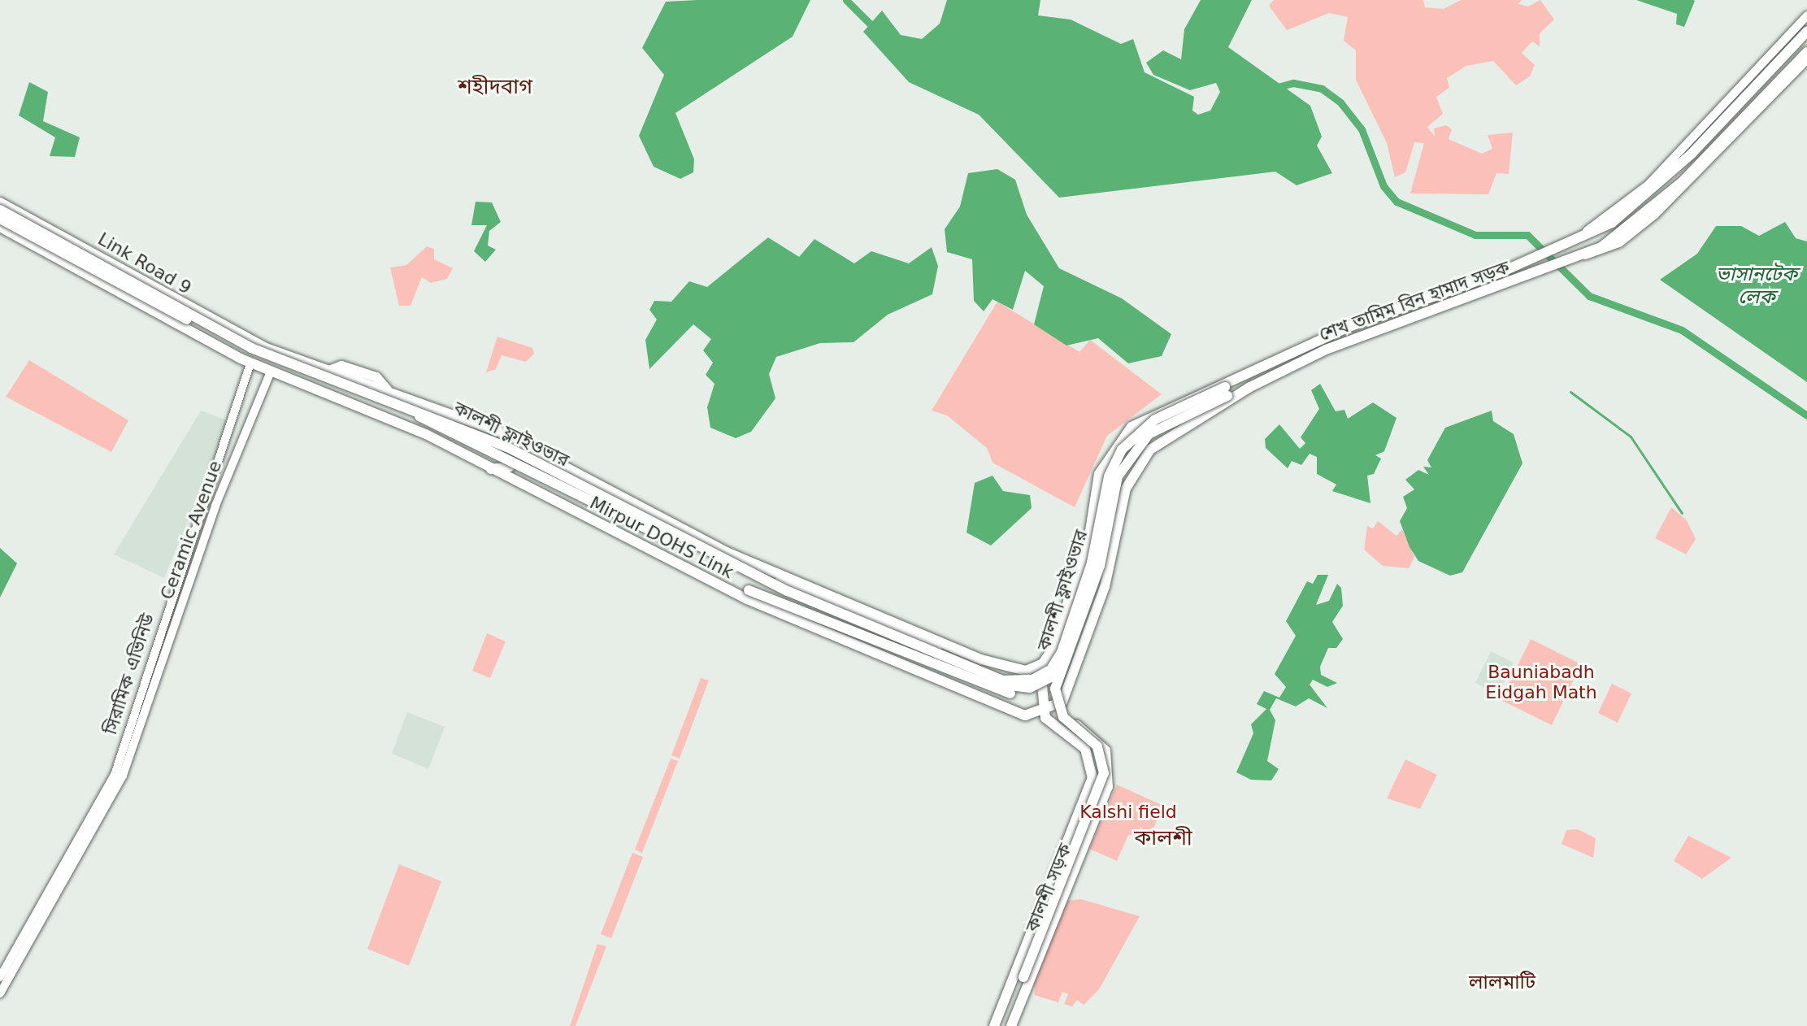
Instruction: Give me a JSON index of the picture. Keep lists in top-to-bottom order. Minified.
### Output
{"streets":{"main road":["Link Road 9","শেখ তামিম বিন হামাদ সড়ক","কালশী ফ্লাইওভার","Ceramic Avenue","Mirpur DOHS Link","সিরামিক এভিনিউ","কালশী সড়ক"]},"crossings":[["Link Road 9","Ceramic Avenue"],["Link Road 9","Mirpur DOHS Link"],["Link Road 9","সিরামিক এভিনিউ"],["শেখ তামিম বিন হামাদ সড়ক","Mirpur DOHS Link"],["শেখ তামিম বিন হামাদ সড়ক","কালশী সড়ক"],["কালশী ফ্লাইওভার","Mirpur DOHS Link"],["Ceramic Avenue","Mirpur DOHS Link"]],"districts":["শহীদবাগ","কালশী","লালমাটি"],"water":["ভাসানটেক লেক"],"parks":["Bauniabadh Eidgah Math","Kalshi field"]}
